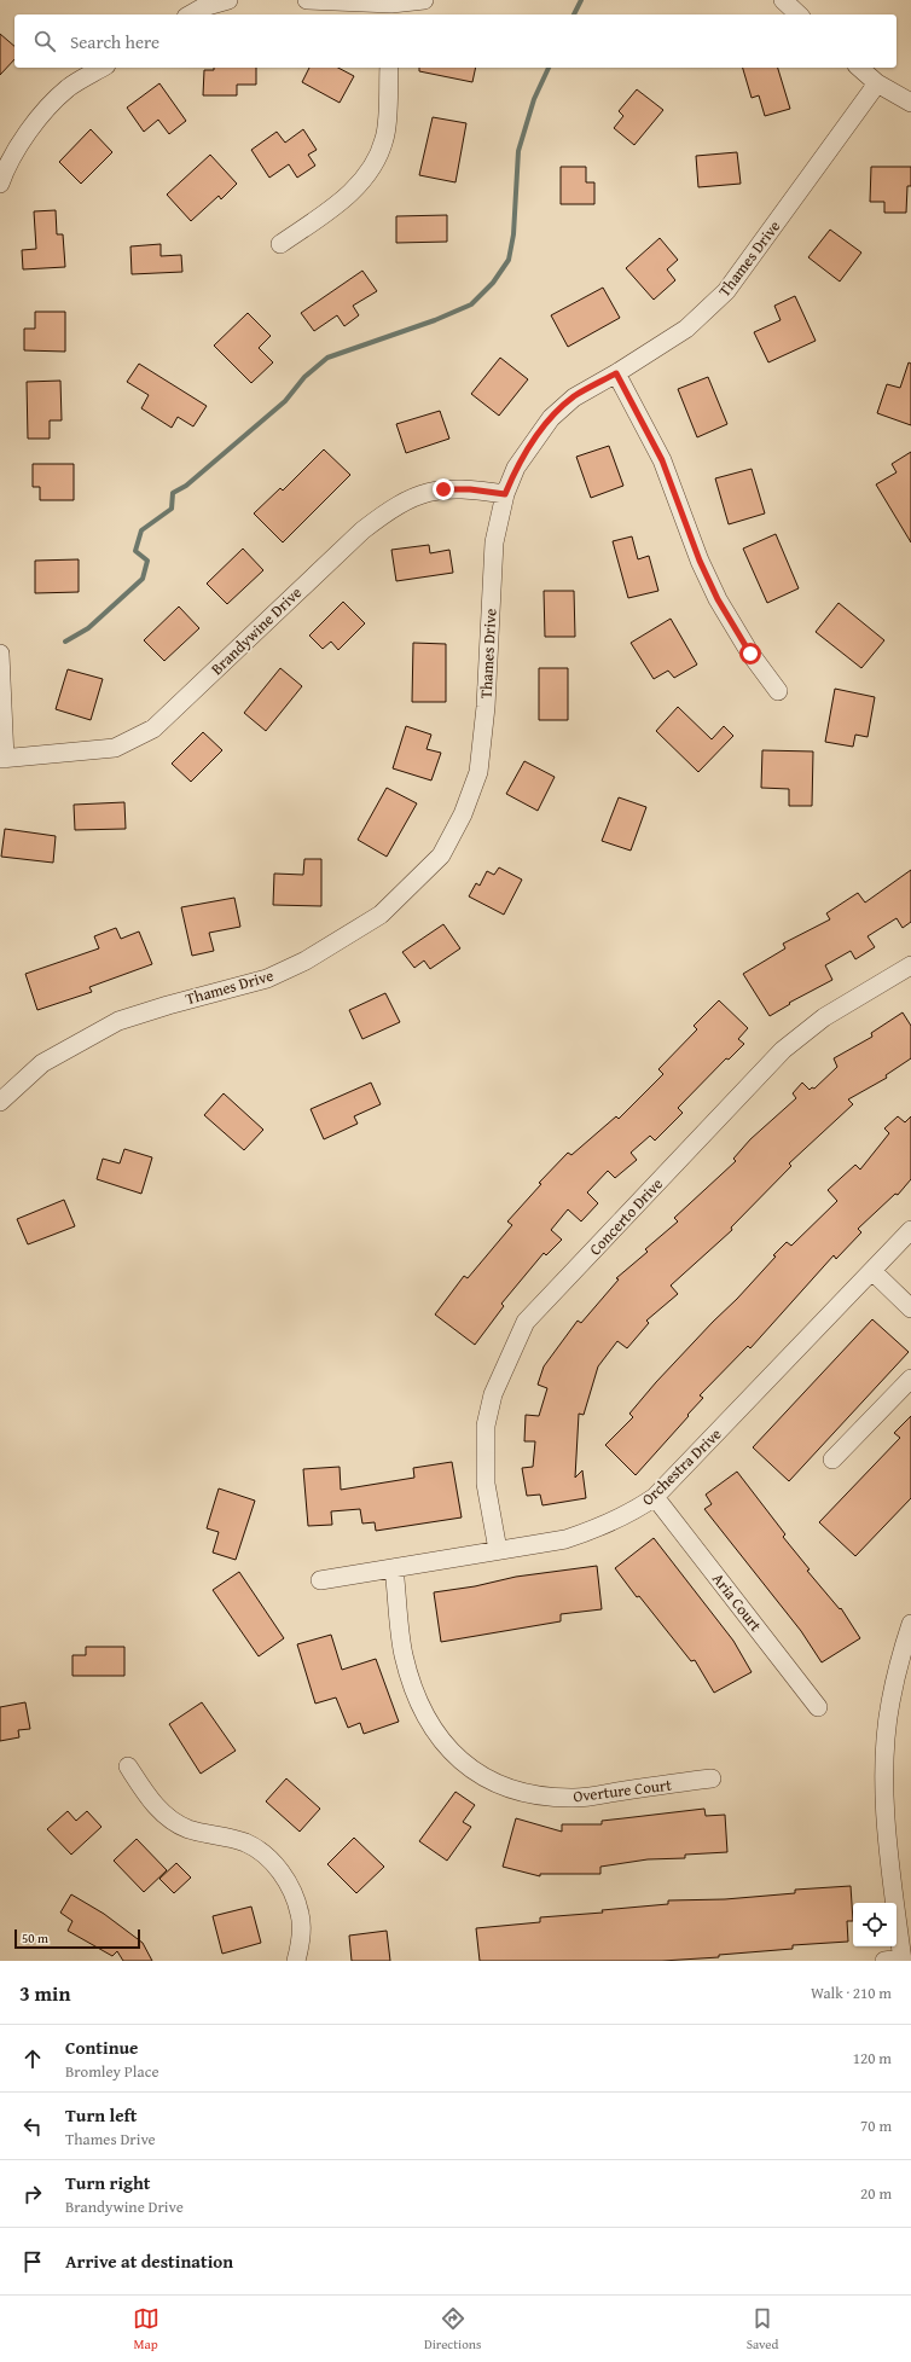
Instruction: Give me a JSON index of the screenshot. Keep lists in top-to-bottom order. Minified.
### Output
{"streets":{"street":["Thames Drive","Brandywine Drive","Concerto Drive","Orchestra Drive","Aria Court","Overture Court"]},"crossings":[["Thames Drive","Brandywine Drive"],["Concerto Drive","Orchestra Drive"],["Orchestra Drive","Aria Court"],["Orchestra Drive","Overture Court"]],"scale_bar":"50 m","page":{"search":"Search here","scale":"50 m","heading":["3 min","Walk · 210 m"],"list":[["Continue","Bromley Place","120 m"],["Turn left","Thames Drive","70 m"],["Turn right","Brandywine Drive","20 m"],"Arrive at destination"],"nav":["Map","Directions","Saved"]}}
